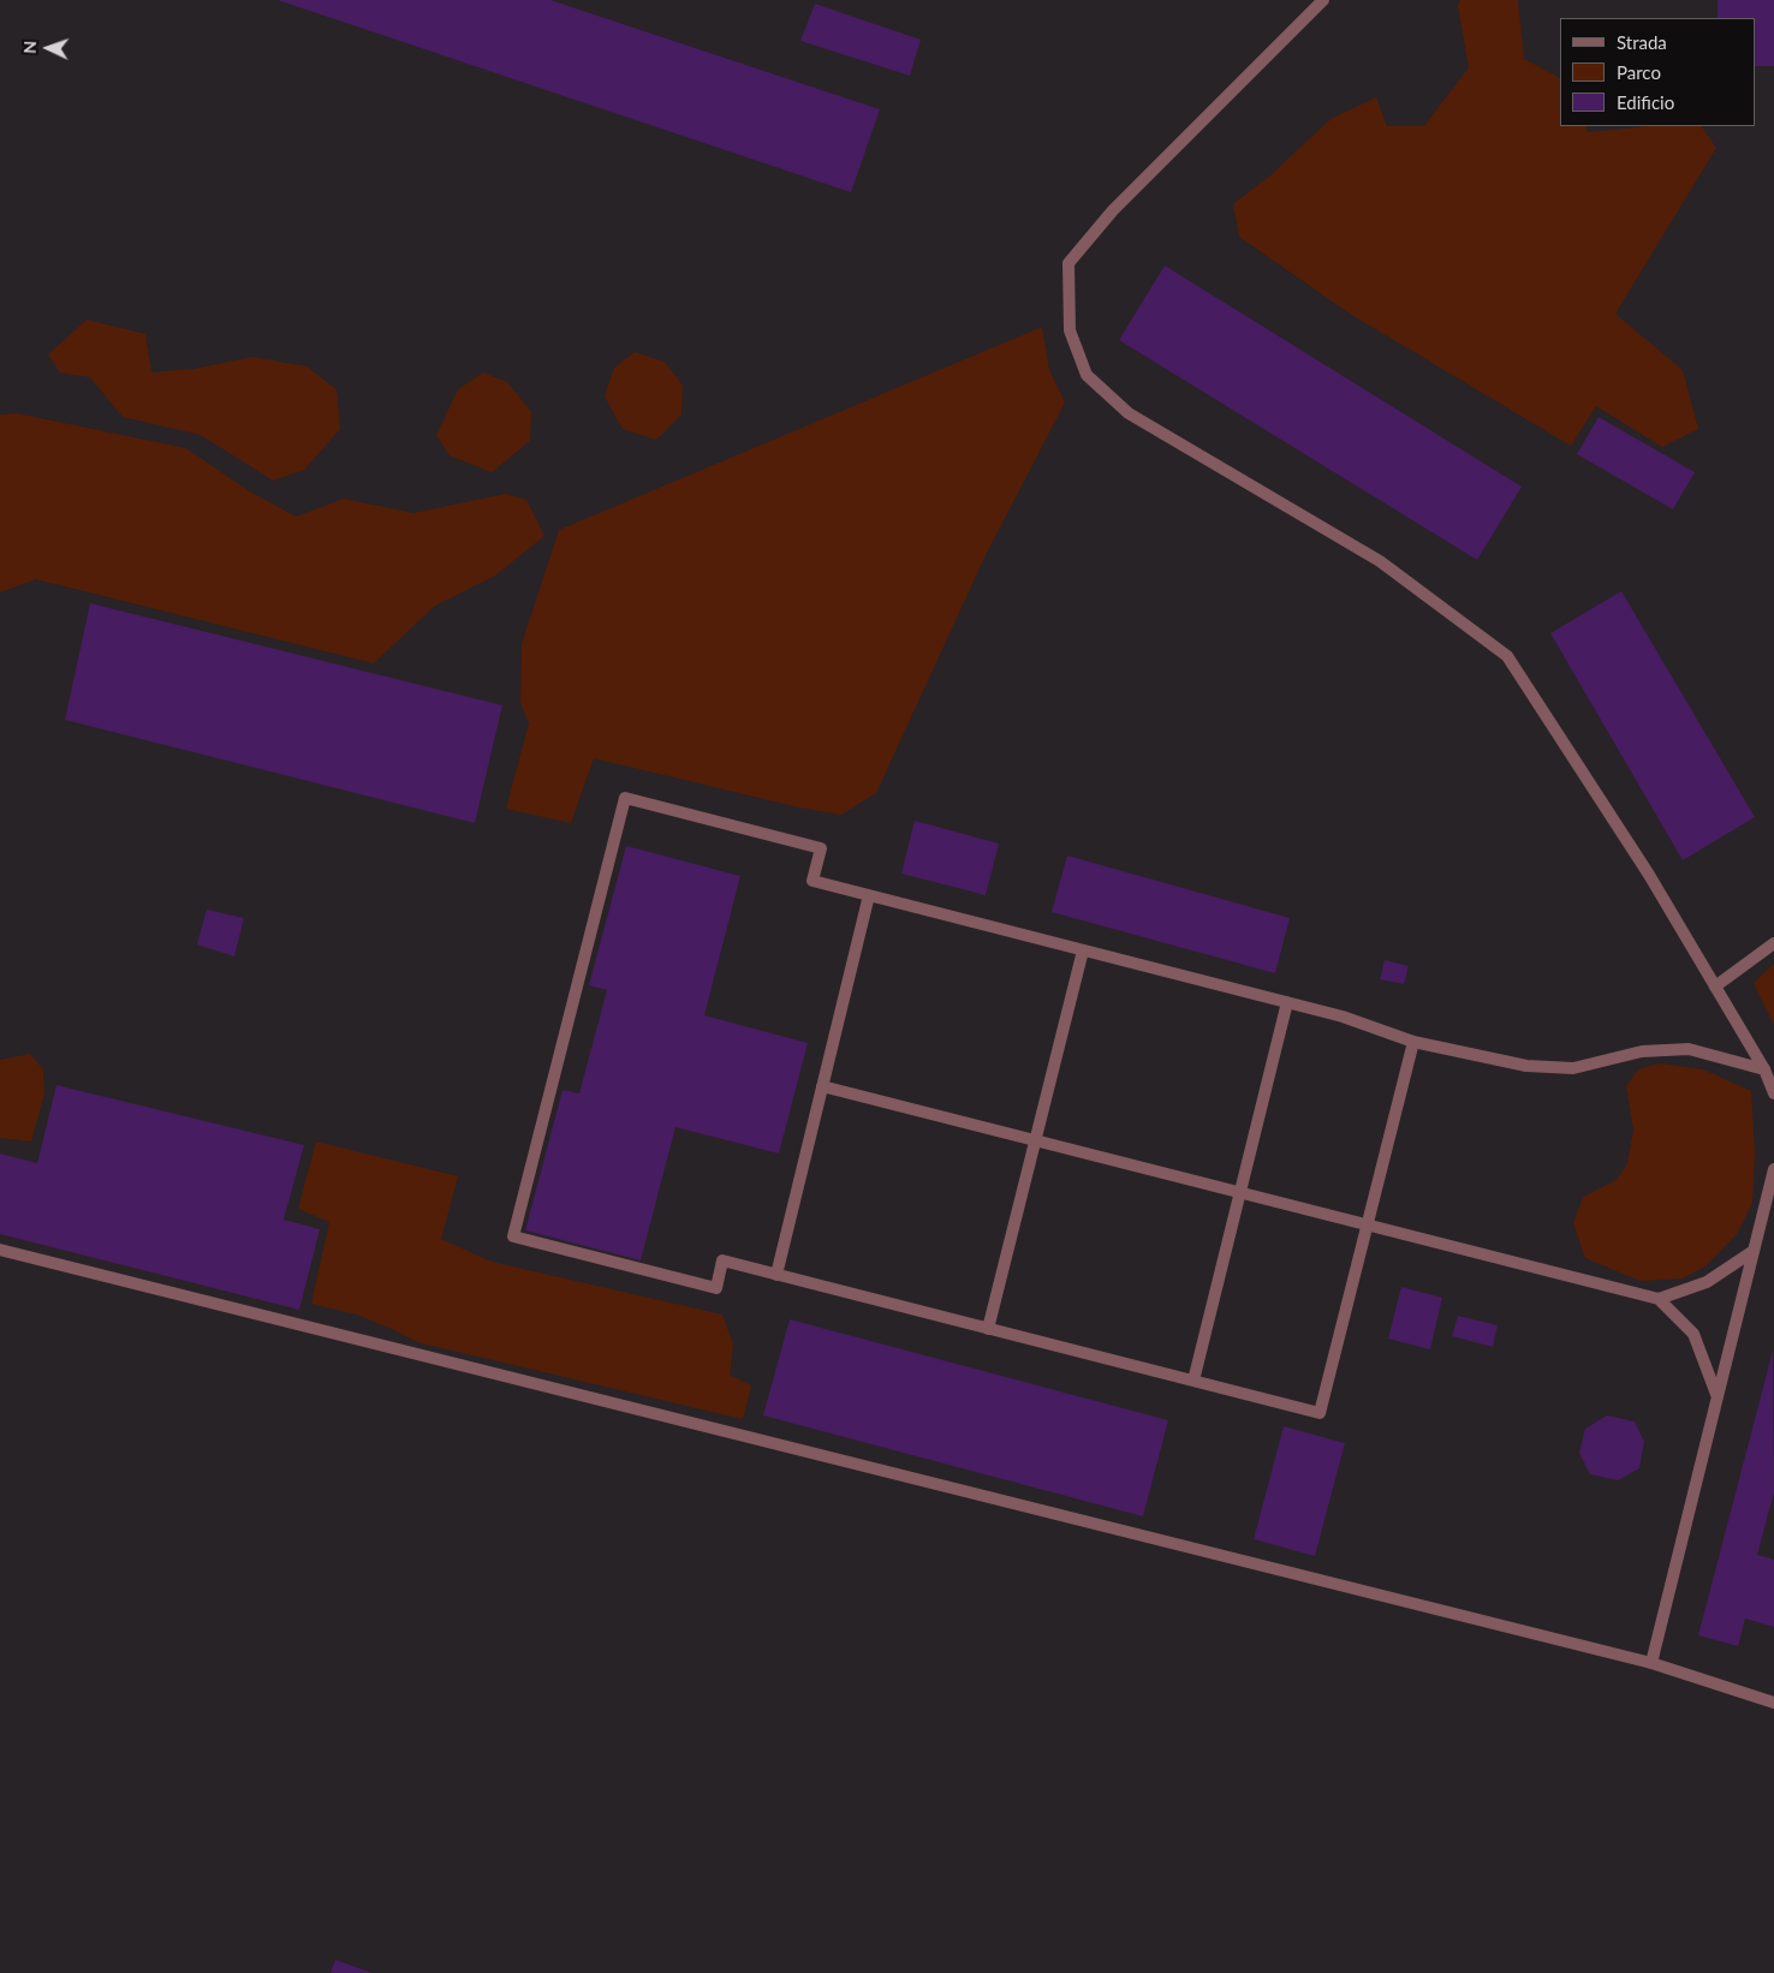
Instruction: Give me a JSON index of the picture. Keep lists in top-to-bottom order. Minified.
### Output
{"legend":["Strada","Parco","Edificio"],"north":"left"}
